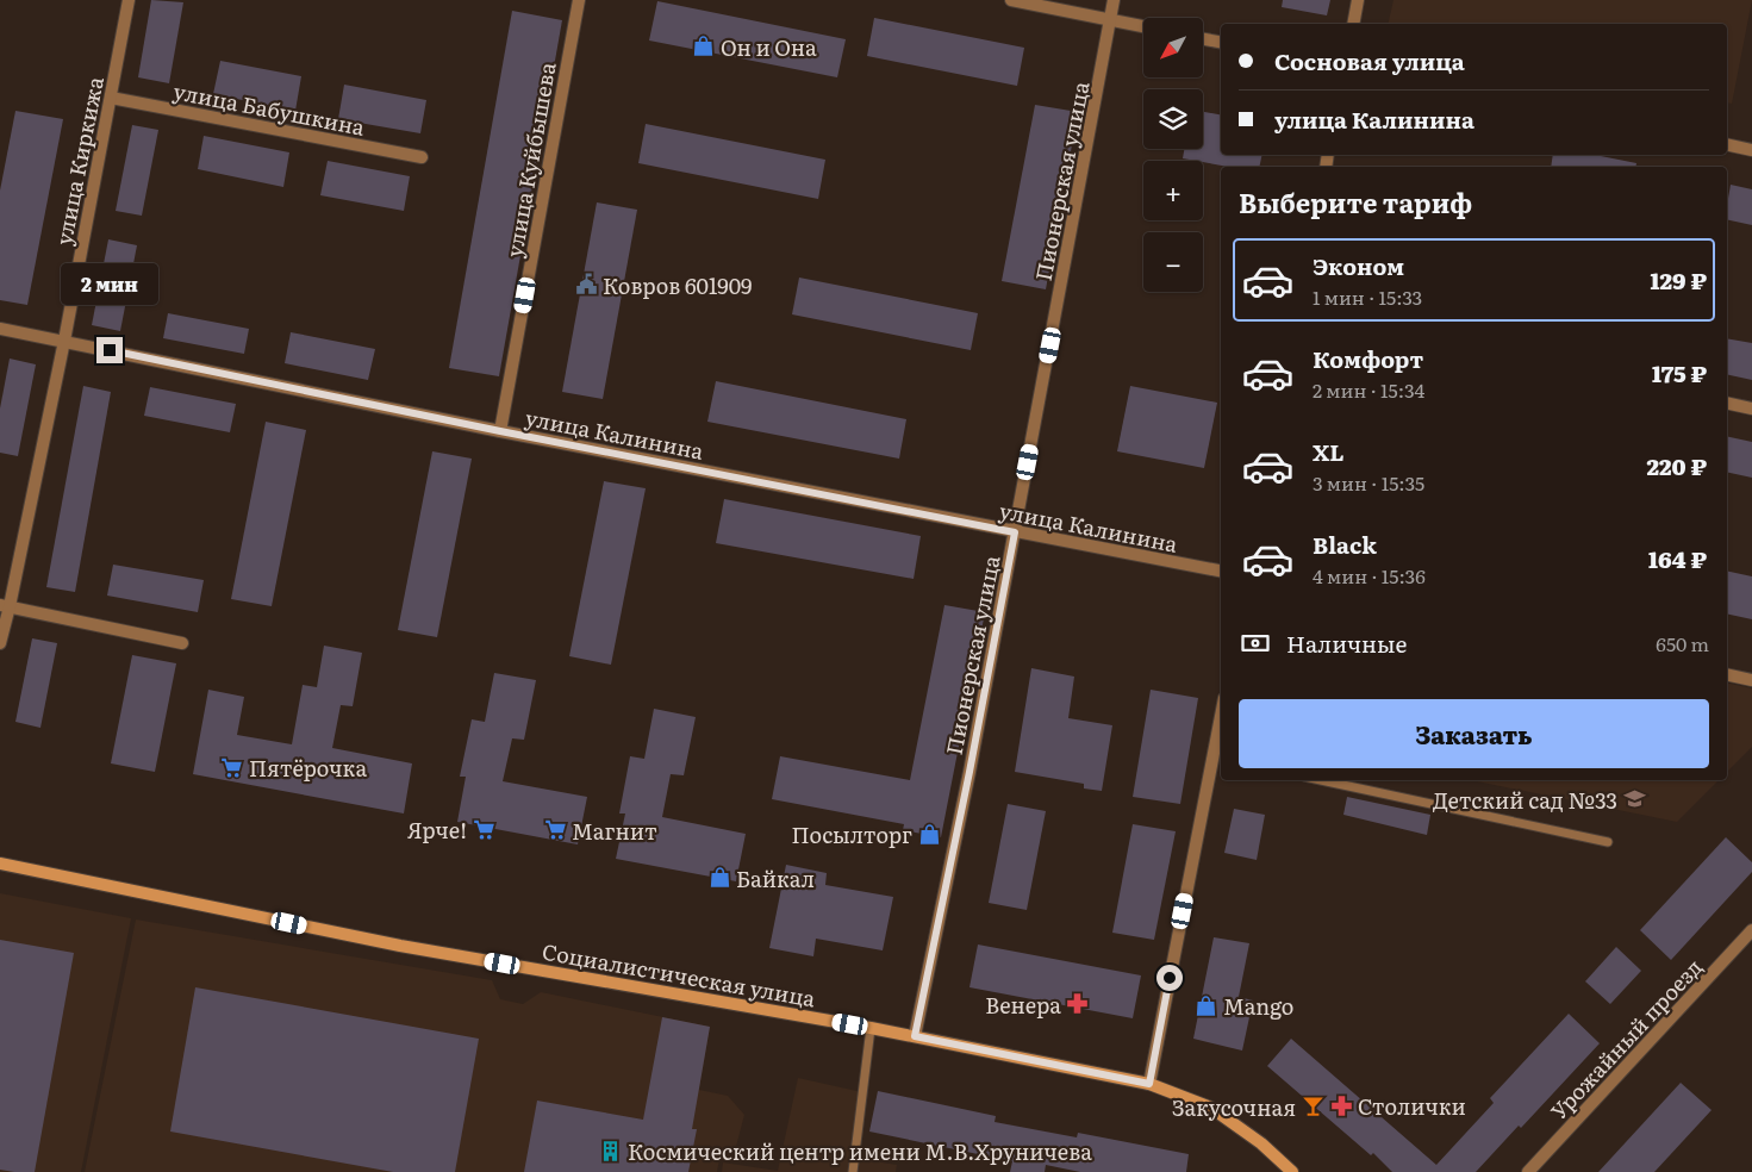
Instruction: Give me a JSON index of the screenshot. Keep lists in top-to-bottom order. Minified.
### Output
{"streets":{"main road":["Социалистическая улица"],"street":["улица Бабушкина","улица Куйбышева","улица Киркижа","Пионерская улица","улица Калинина","Урожайный проезд"]},"crossings":[["улица Бабушкина","улица Киркижа"],["улица Куйбышева","улица Калинина"],["улица Киркижа","улица Калинина"],["Пионерская улица","улица Калинина"],["Пионерская улица","Социалистическая улица"]],"places":{"shop":["Он и Она","Посылторг","Байкал","Mango"],"public building":["Ковров 601909"],"supermarket":["Пятёрочка","Ярче!","Магнит"],"school or university":["Детский сад №33"],"pharmacy":["Венера","Столички"],"bar":["Закусочная"],"building":["Космический центр имени М.В.Хруничева"]},"north":"bottom left","page":{"map_buttons":["+","−"],"banner":["Сосновая улица","улица Калинина"],"heading":"Выберите тариф","list":[{"name":"Эконом","note":"1 мин · 15:33","value":"129 ₽"},{"name":"Комфорт","note":"2 мин · 15:34","value":"175 ₽"},{"name":"XL","note":"3 мин · 15:35","value":"220 ₽"},{"name":"Black","note":"4 мин · 15:36","value":"164 ₽"}],"bubble":"2 мин","pay":["Наличные","650 m"],"buttons":"Заказать"}}
